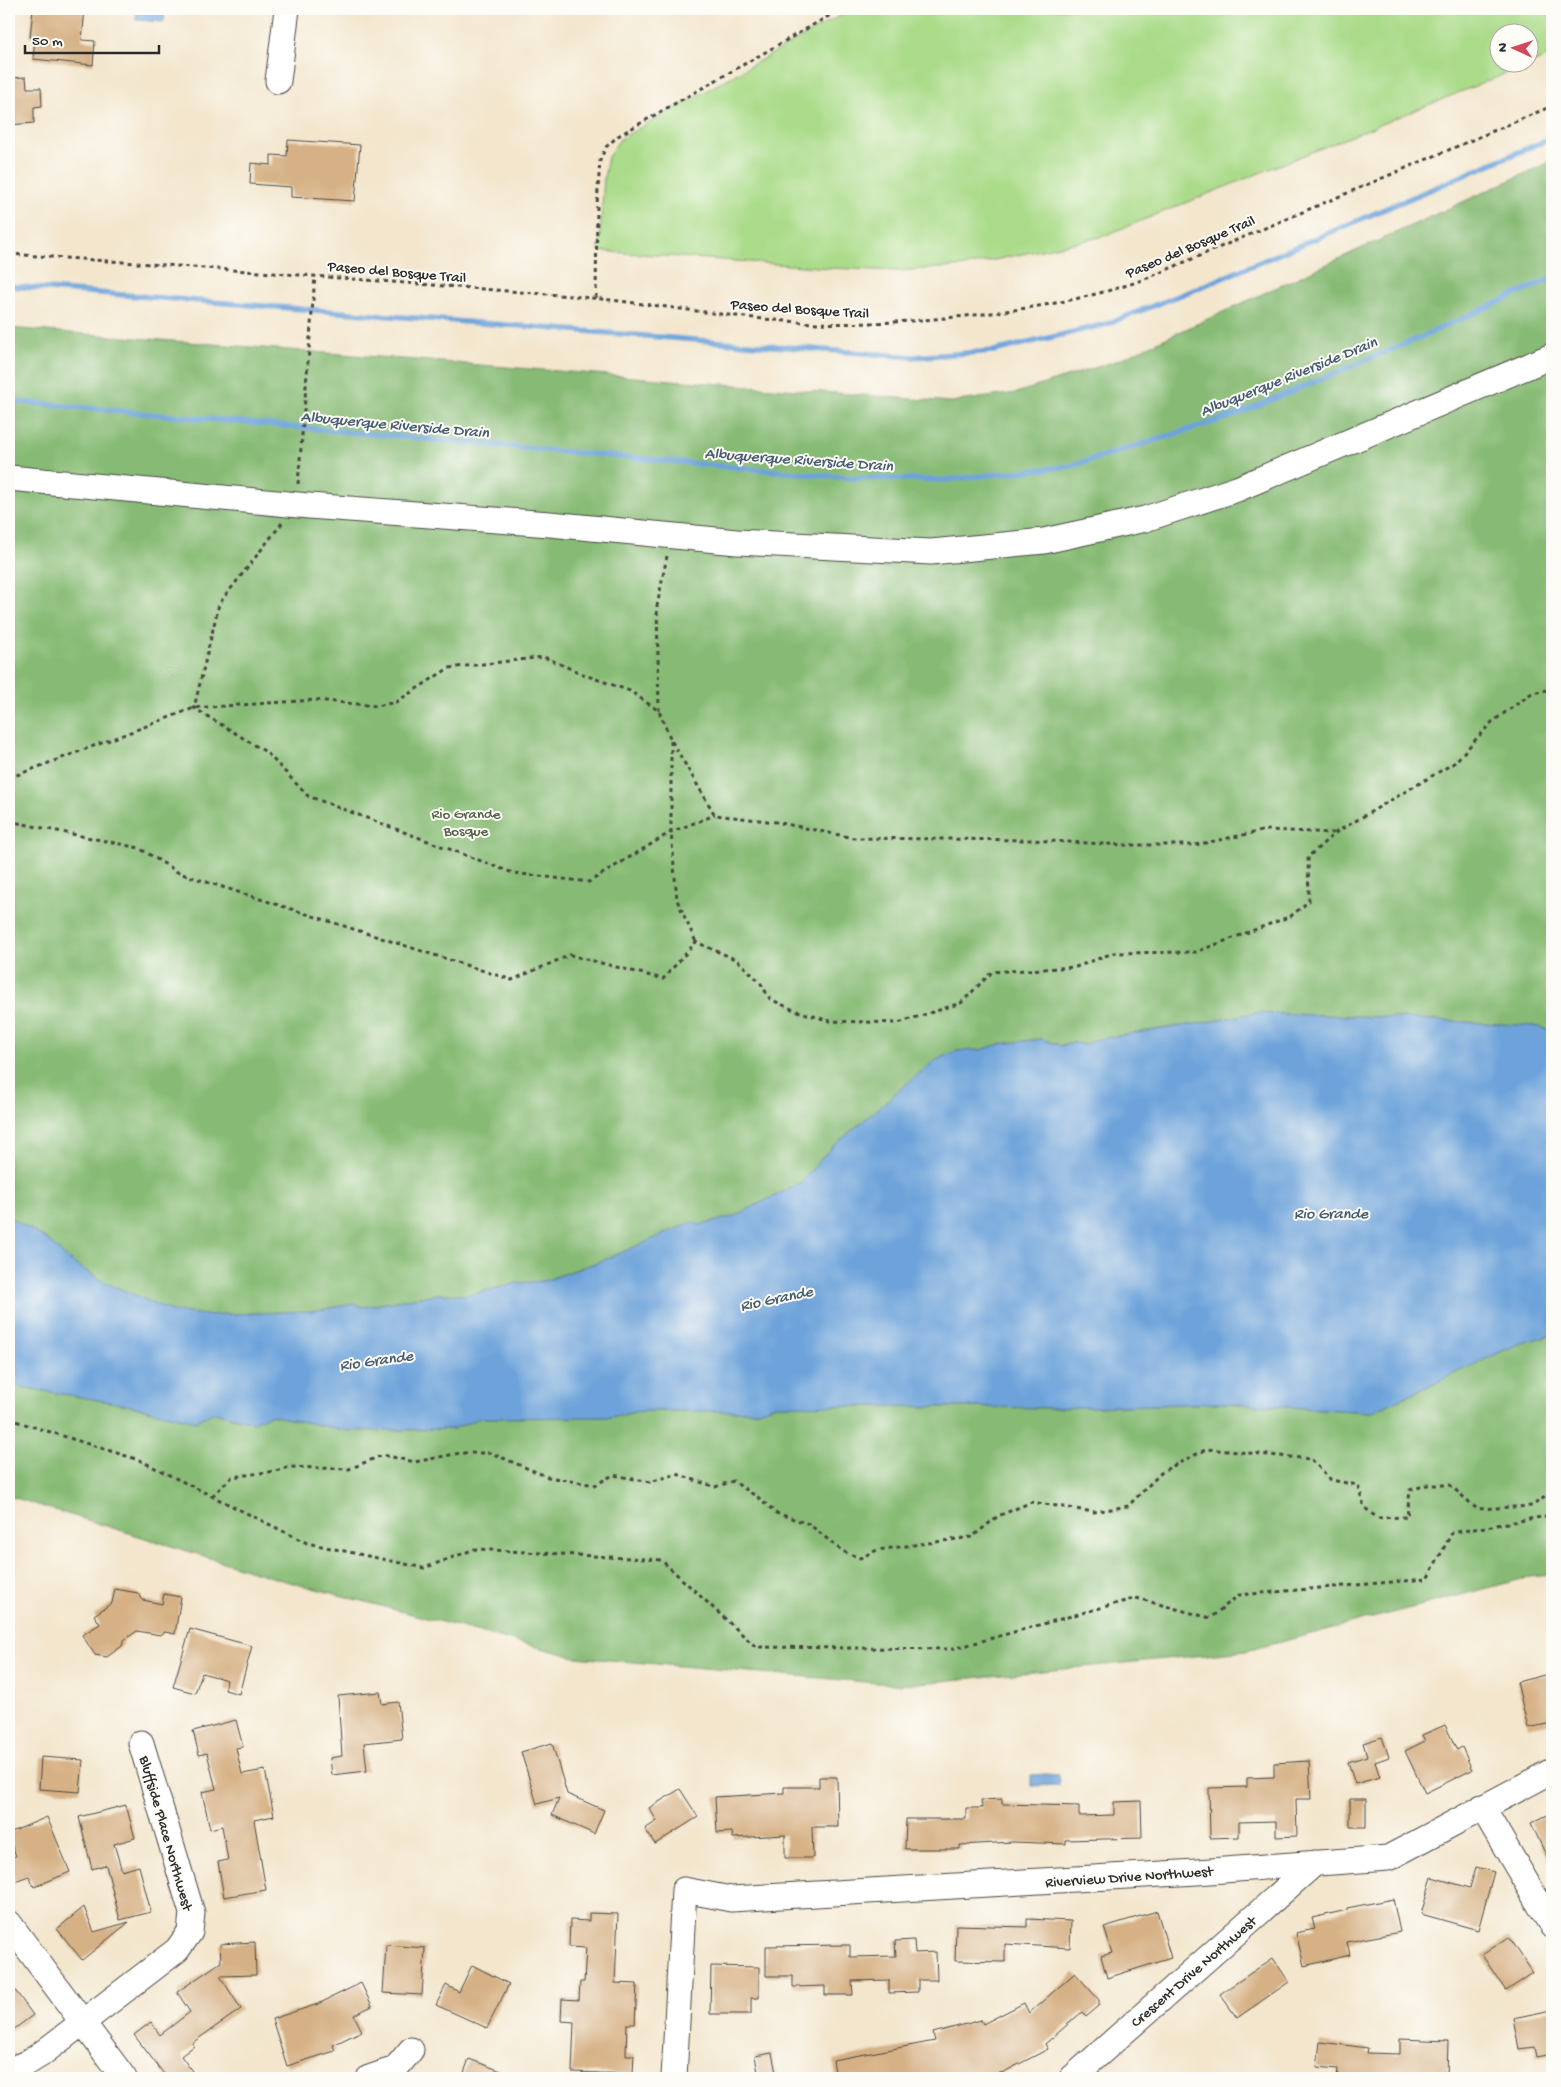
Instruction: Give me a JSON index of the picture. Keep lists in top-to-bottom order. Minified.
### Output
{"streets":{"street":["Bluffside Place Northwest","Riverview Drive Northwest","Crescent Drive Northwest"],"path":["Paseo del Bosque Trail"]},"crossings":[["Riverview Drive Northwest","Crescent Drive Northwest"]],"water":["Albuquerque Riverside Drain","Rio Grande"],"parks":["Rio Grande Bosque"],"scale_bar":"50 m","north":"left"}
